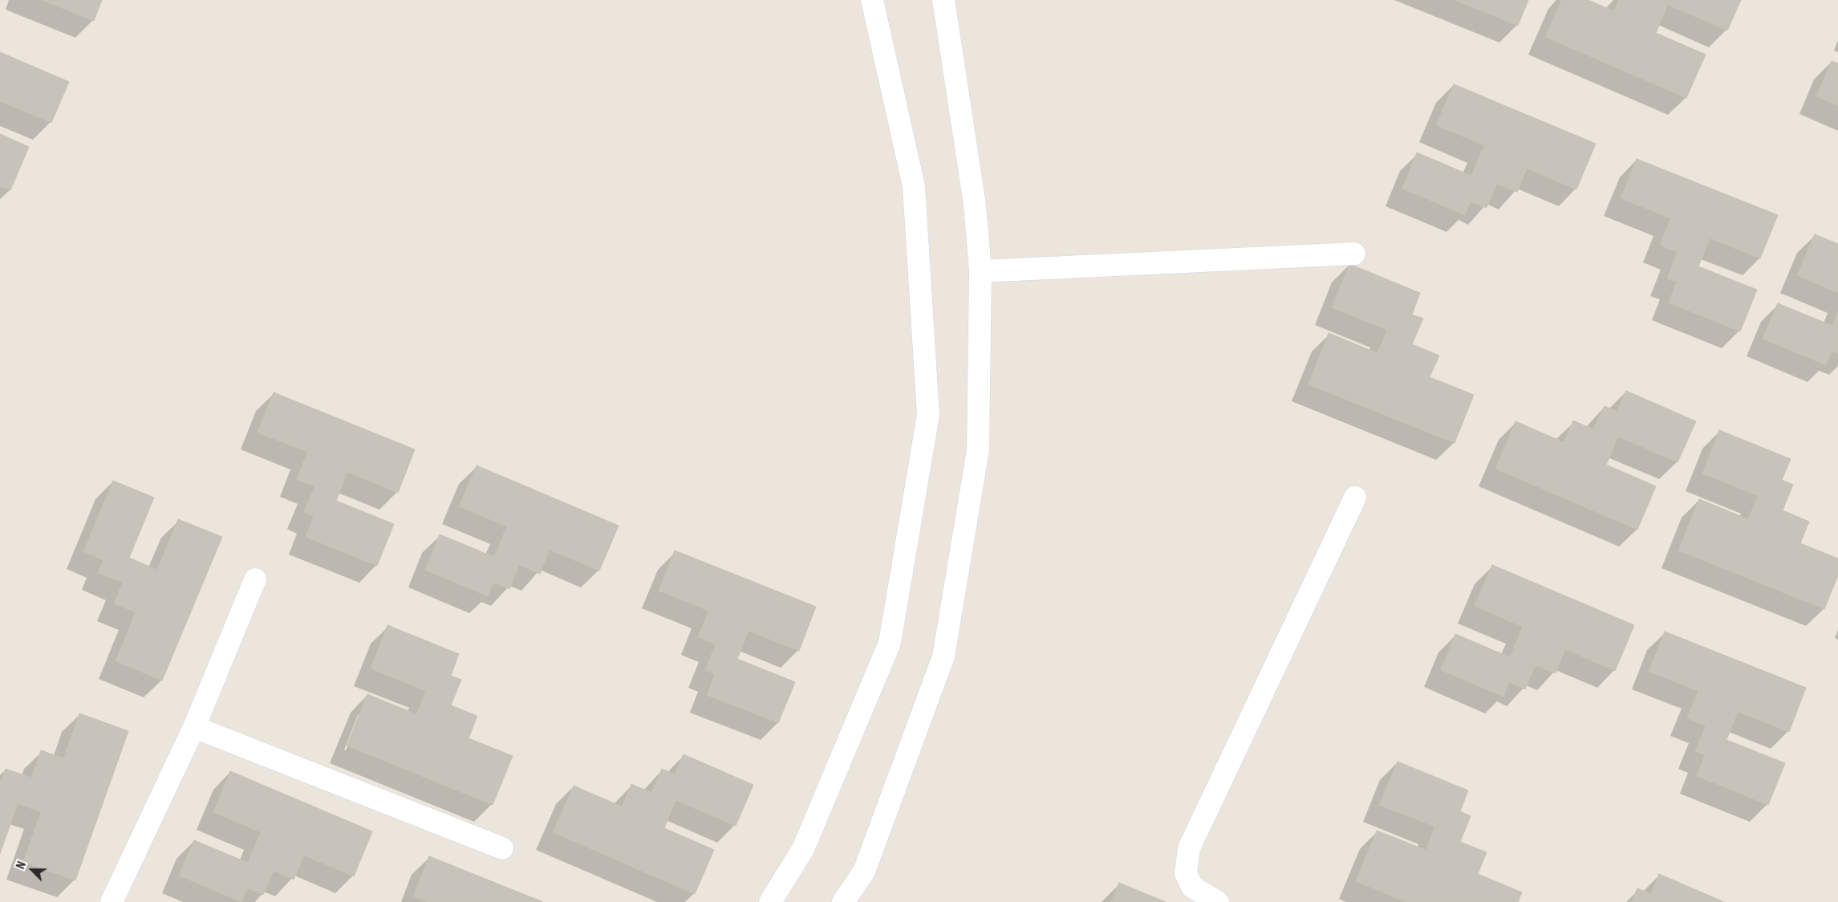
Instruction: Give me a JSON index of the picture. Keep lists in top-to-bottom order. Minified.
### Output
{"north":"top left"}
